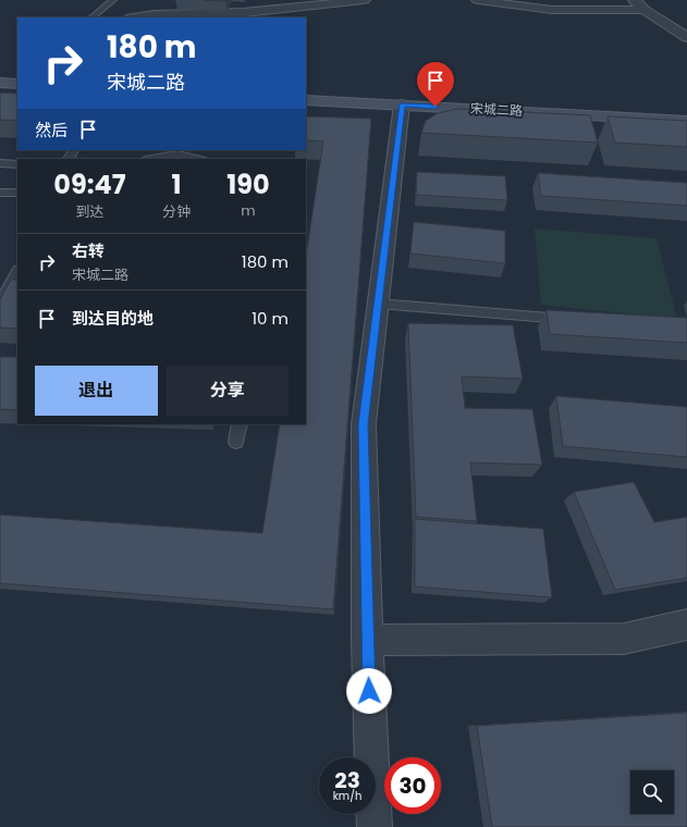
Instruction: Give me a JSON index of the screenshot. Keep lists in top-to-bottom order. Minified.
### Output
{"streets":{"main road":["宋城二路"]},"page":{"turn":["180 m","宋城二路"],"then":"然后","eta":["09:47","到达","1","分钟","190","m"],"list":[{"name":"右转","note":"宋城二路","value":"180 m"},{"name":"到达目的地","value":"10 m"}],"buttons":["退出","分享"],"speed":"23 km/h","limit":"30"}}
